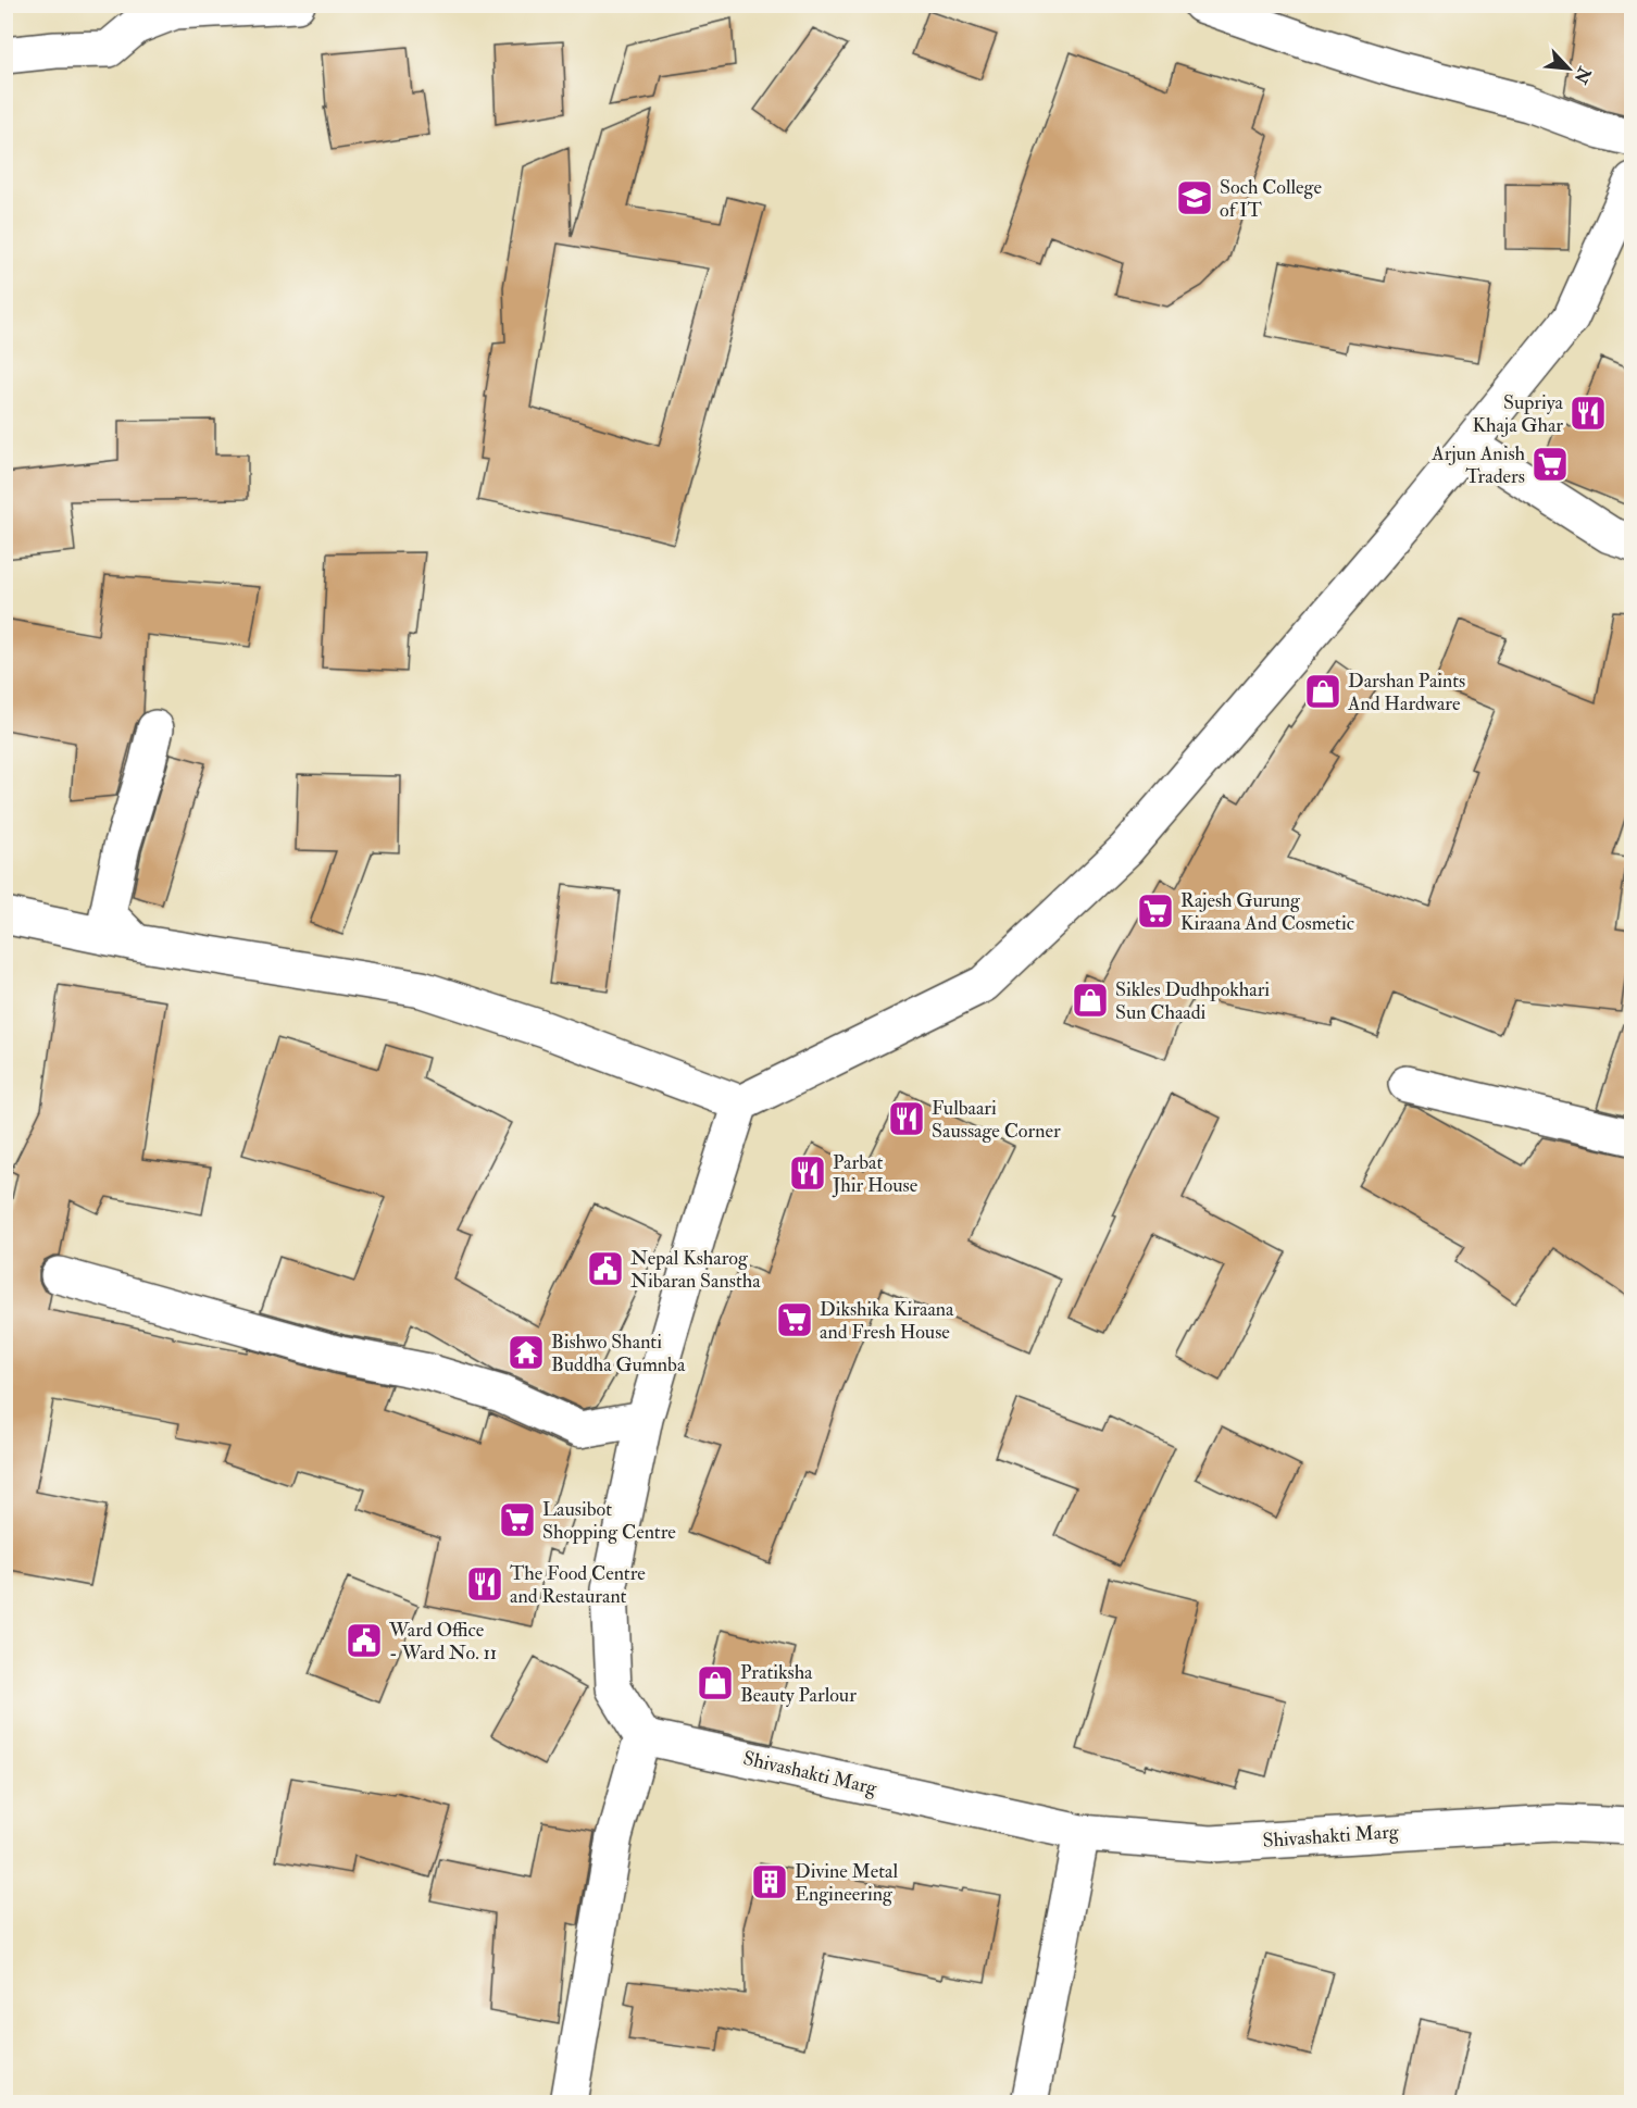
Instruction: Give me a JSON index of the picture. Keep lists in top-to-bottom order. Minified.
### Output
{"streets":{"street":["Shivashakti Marg"]},"places":{"school or university":["Soch College of IT"],"restaurant":["Supriya Khaja Ghar","Fulbaari Saussage Corner","Parbat Jhir House","The Food Centre and Restaurant"],"supermarket":["Arjun Anish Traders","Rajesh Gurung Kiraana And Cosmetic","Dikshika Kiraana and Fresh House","Lausibot Shopping Centre"],"shop":["Darshan Paints And Hardware","Sikles Dudhpokhari Sun Chaadi","Pratiksha Beauty Parlour"],"public building":["Nepal Ksharog Nibaran Sanstha","Ward Office - Ward No. 11"],"temple":["Bishwo Shanti Buddha Gumnba"],"building":["Divine Metal Engineering"]},"north":"bottom right"}
